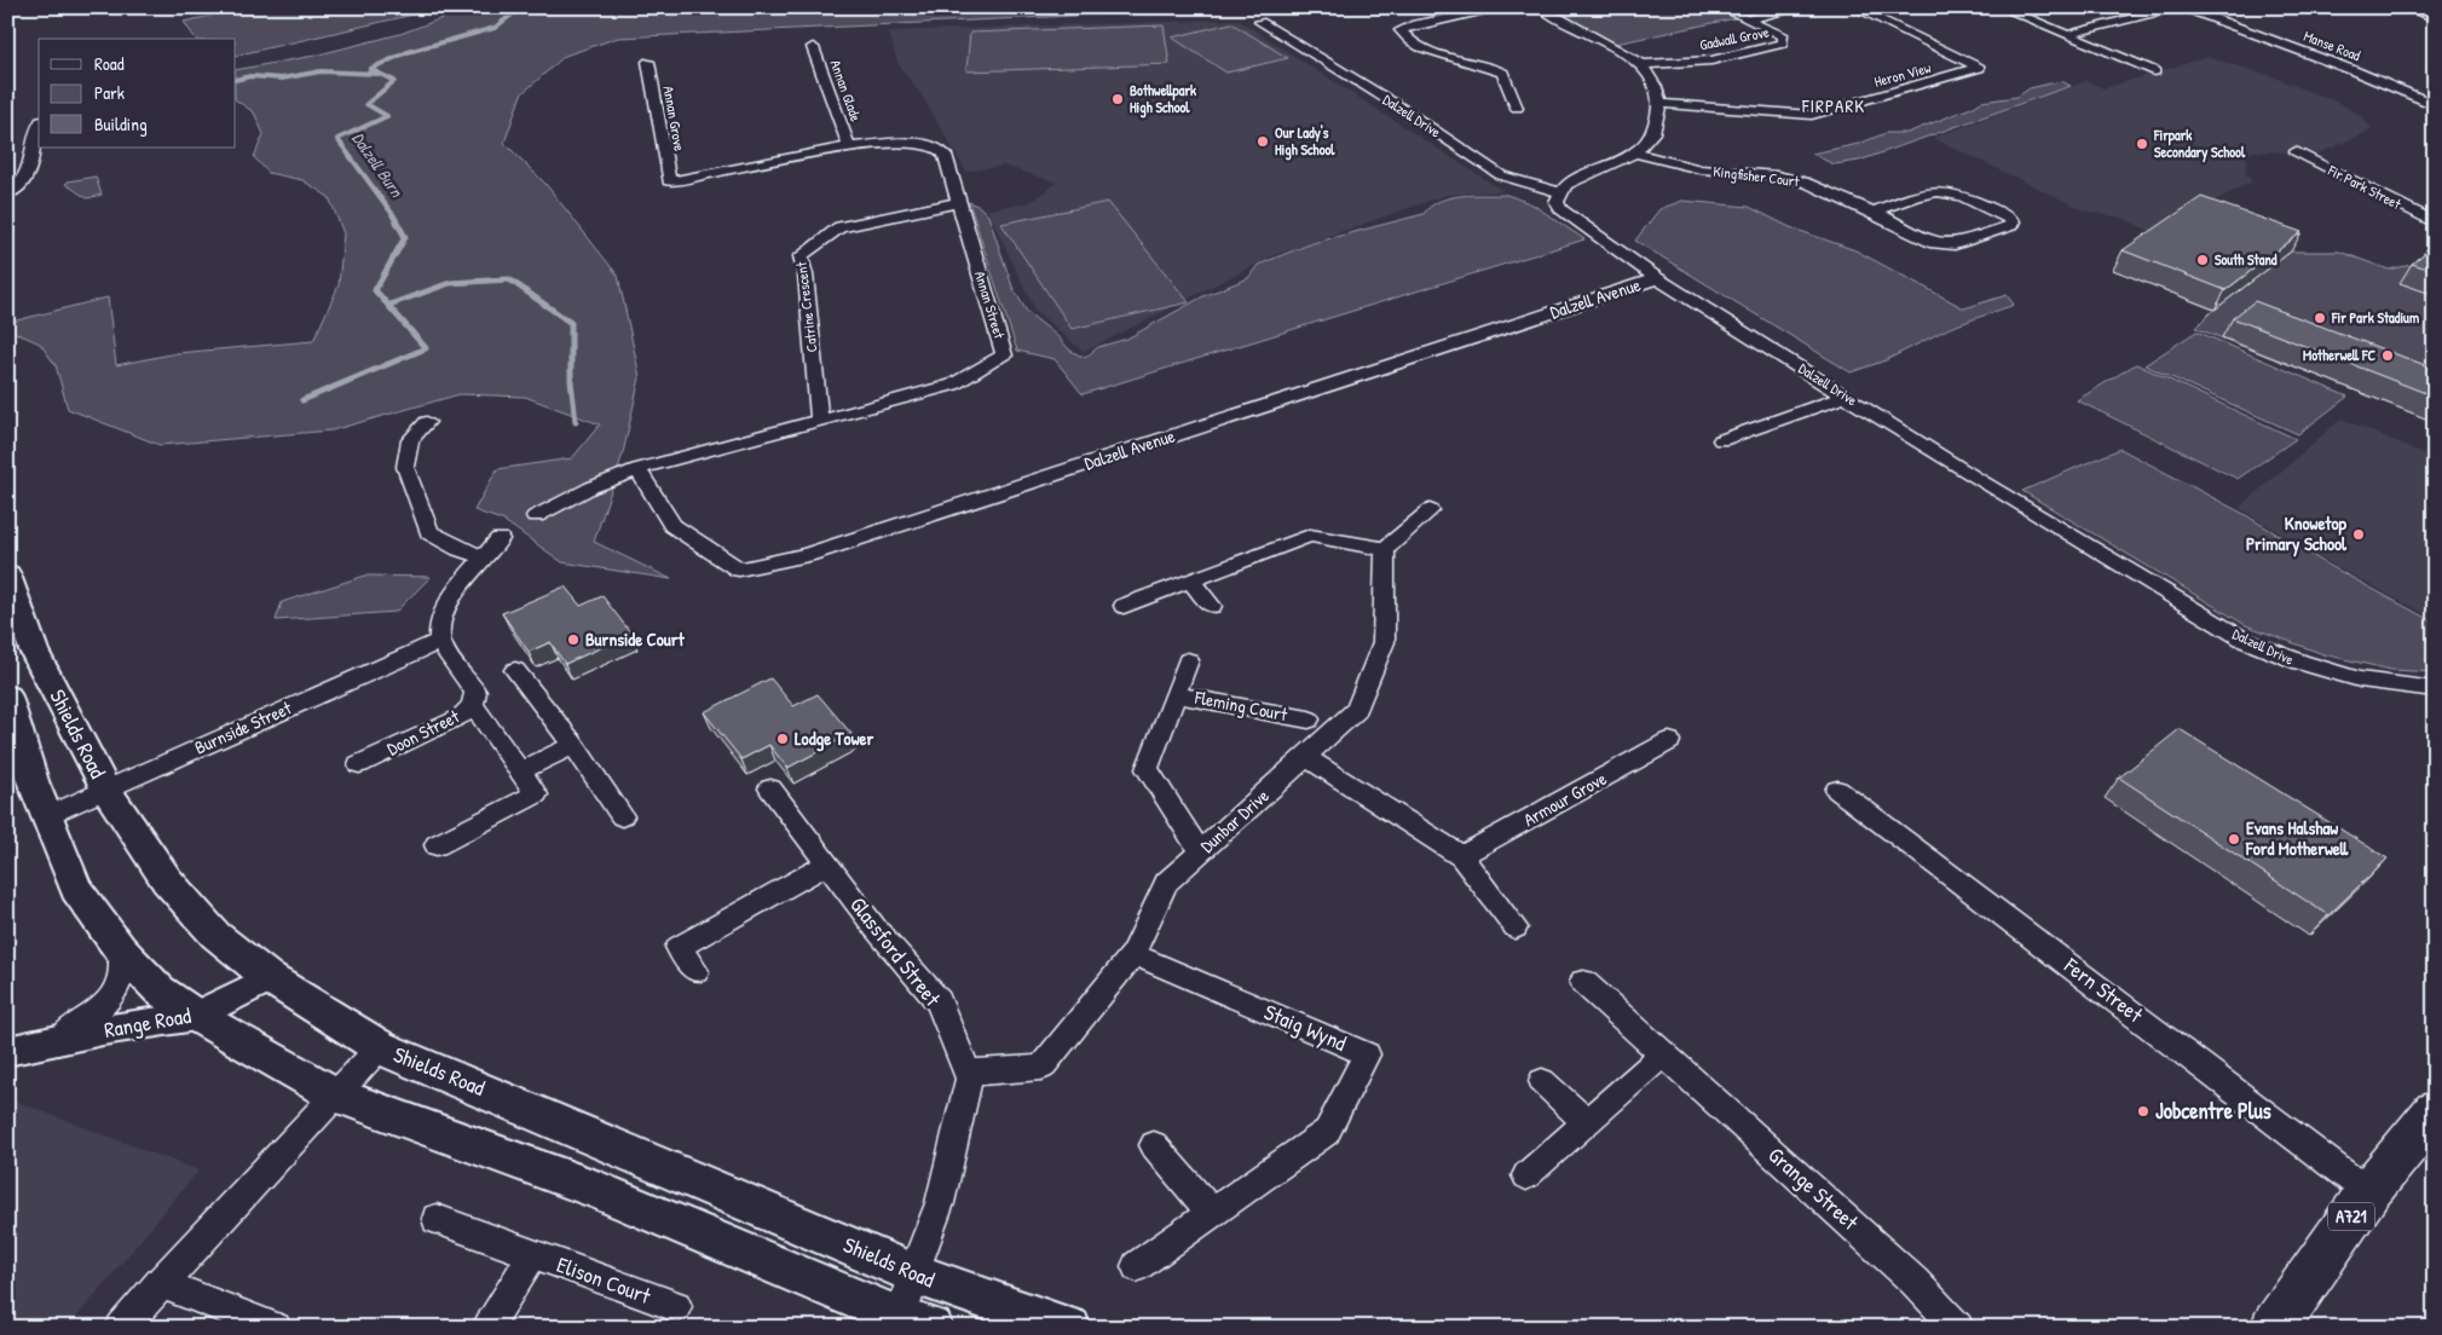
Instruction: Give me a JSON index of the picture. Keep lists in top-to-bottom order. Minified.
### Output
{"streets":{"main road":["Shields Road","A721"],"street":["Gadwall Grove","Manse Road","Heron View","Annan Glade","Dalzell Drive","Annan Grove","Kingfisher Court","Fir Park Street","Dalzell Avenue","Annan Street","Catrine Crescent","Fleming Court","Burnside Street","Doon Street","Armour Grove","Dunbar Drive","Glassford Street","Fern Street","Range Road","Staig Wynd","Grange Street","Elison Court"]},"crossings":[["Annan Glade","Annan Street"],["Dalzell Drive","Dalzell Avenue"],["Annan Grove","Annan Street"],["Dalzell Avenue","Annan Street"],["Annan Street","Catrine Crescent"],["Fleming Court","Dunbar Drive"],["Burnside Street","Doon Street"],["Burnside Street","Shields Road"],["Shields Road","Range Road"],["Dunbar Drive","Glassford Street"],["Dunbar Drive","Staig Wynd"],["Fern Street","A721"]],"districts":["FIRPARK"],"water":["Dalzell Burn"],"places":["Bothwellpark High School","Our Lady's High School","Firpark Secondary School","South Stand","Fir Park Stadium","Motherwell FC","Knowetop Primary School","Burnside Court","Lodge Tower","Evans Halshaw Ford Motherwell","Jobcentre Plus"],"legend":["Road","Park","Building"]}
